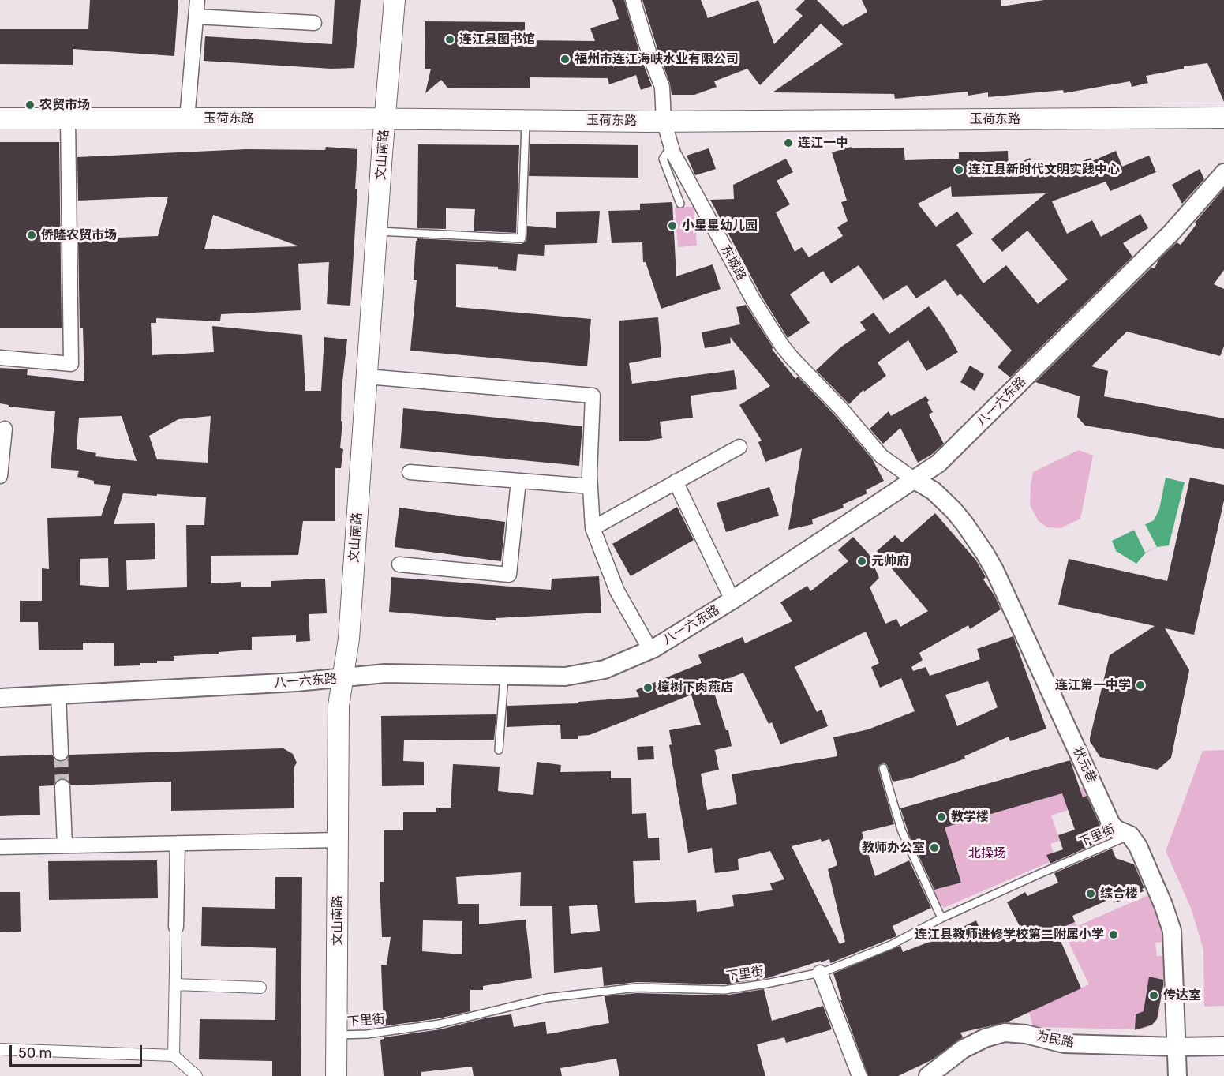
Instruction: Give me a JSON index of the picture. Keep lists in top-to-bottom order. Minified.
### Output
{"streets":{"main road":["玉荷东路","文山南路"],"street":["东城路","八一六东路","状元巷","为民路"],"lane":["下里街"]},"crossings":[["玉荷东路","文山南路"],["玉荷东路","东城路"],["文山南路","八一六东路"],["文山南路","下里街"],["东城路","八一六东路"],["东城路","状元巷"],["八一六东路","状元巷"],["状元巷","下里街"],["状元巷","为民路"]],"parks":["北操场"],"places":["连江县图书馆","福州市连江海峡水业有限公司","农贸市场","连江一中","连江县新时代文明实践中心","小星星幼儿园","侨隆农贸市场","元帅府","连江第一中学","樟树下肉燕店","教学楼","教师办公室","综合楼","连江县教师进修学校第二附属小学","传达室"],"scale_bar":"50 m"}
